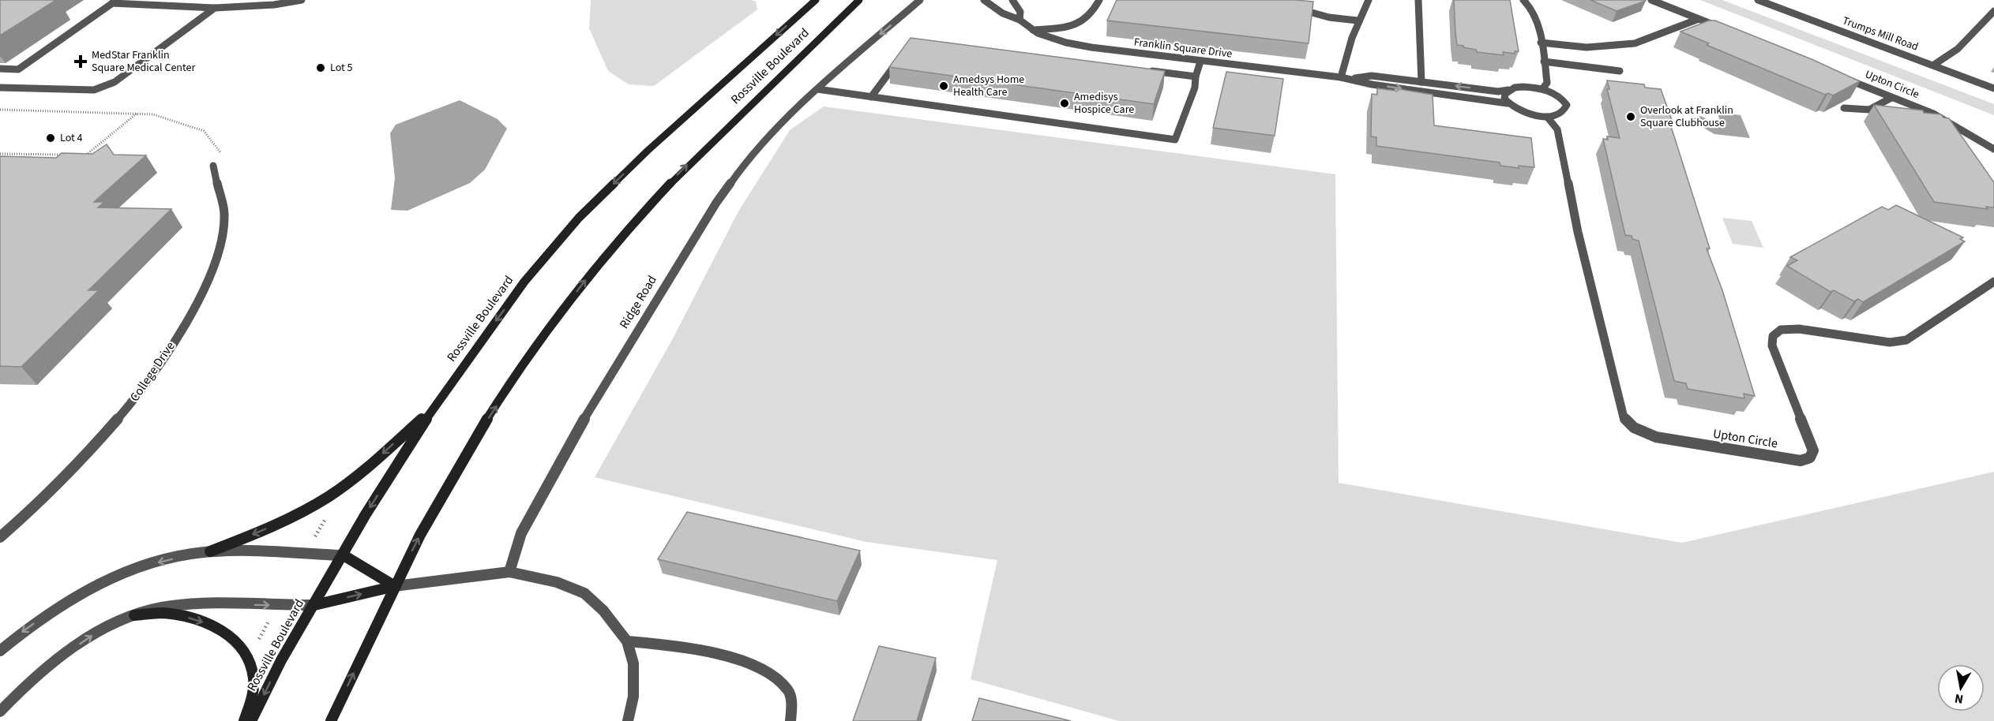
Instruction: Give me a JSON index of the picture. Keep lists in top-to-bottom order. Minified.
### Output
{"streets":{"main road":["Rossville Boulevard"],"street":["Trumps Mill Road","Franklin Square Drive","Upton Circle","Ridge Road","College Drive"]},"crossings":[["Franklin Square Drive","Upton Circle"]],"places":{"health":["MedStar Franklin Square Medical Center"],"other":["Lot 5","Amedsys Home Health Care","Amedisys Hospice Care","Overlook at Franklin Square Clubhouse","Lot 4"]},"north":"bottom"}
